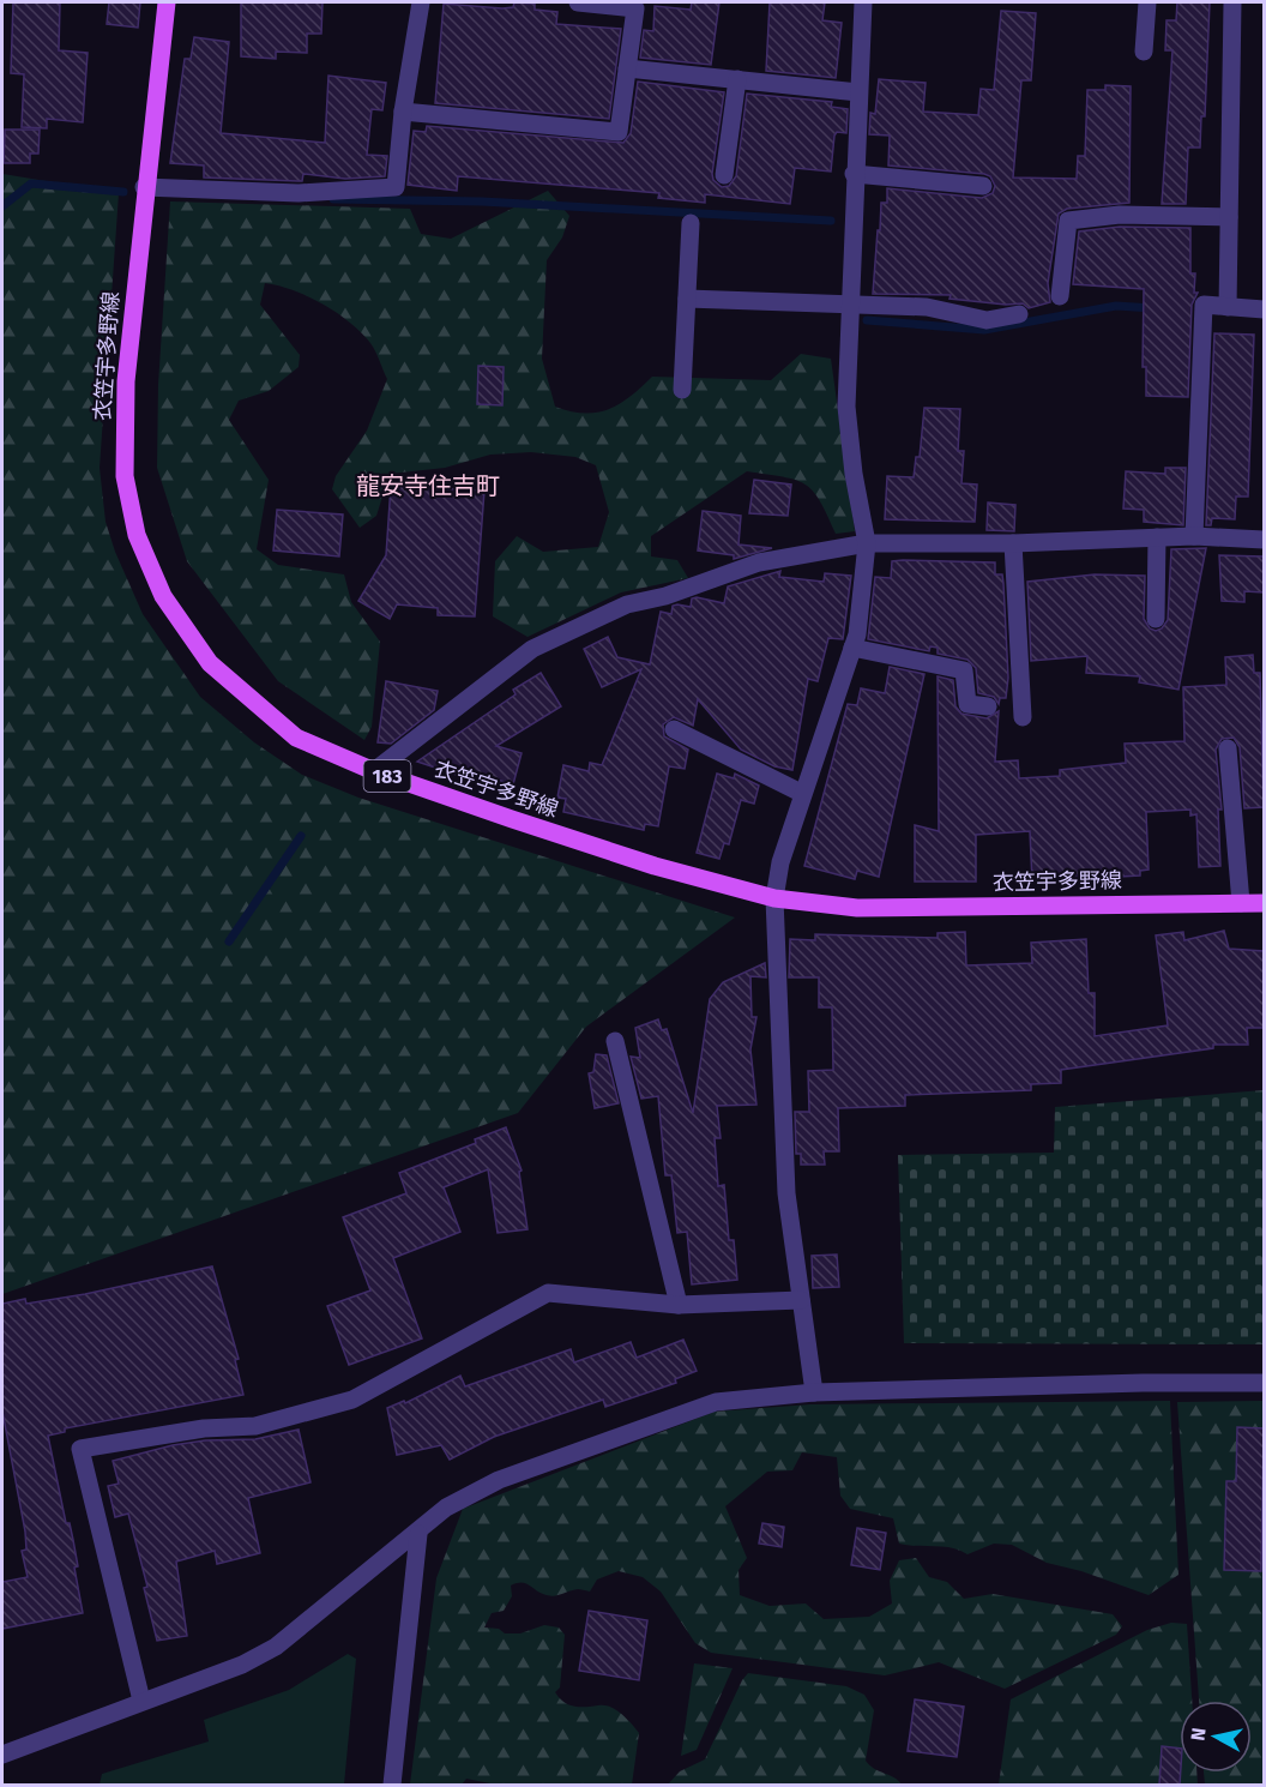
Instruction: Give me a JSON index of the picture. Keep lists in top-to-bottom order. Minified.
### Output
{"streets":{"main road":["衣笠宇多野線","183"]},"districts":["龍安寺住吉町"],"north":"left"}
